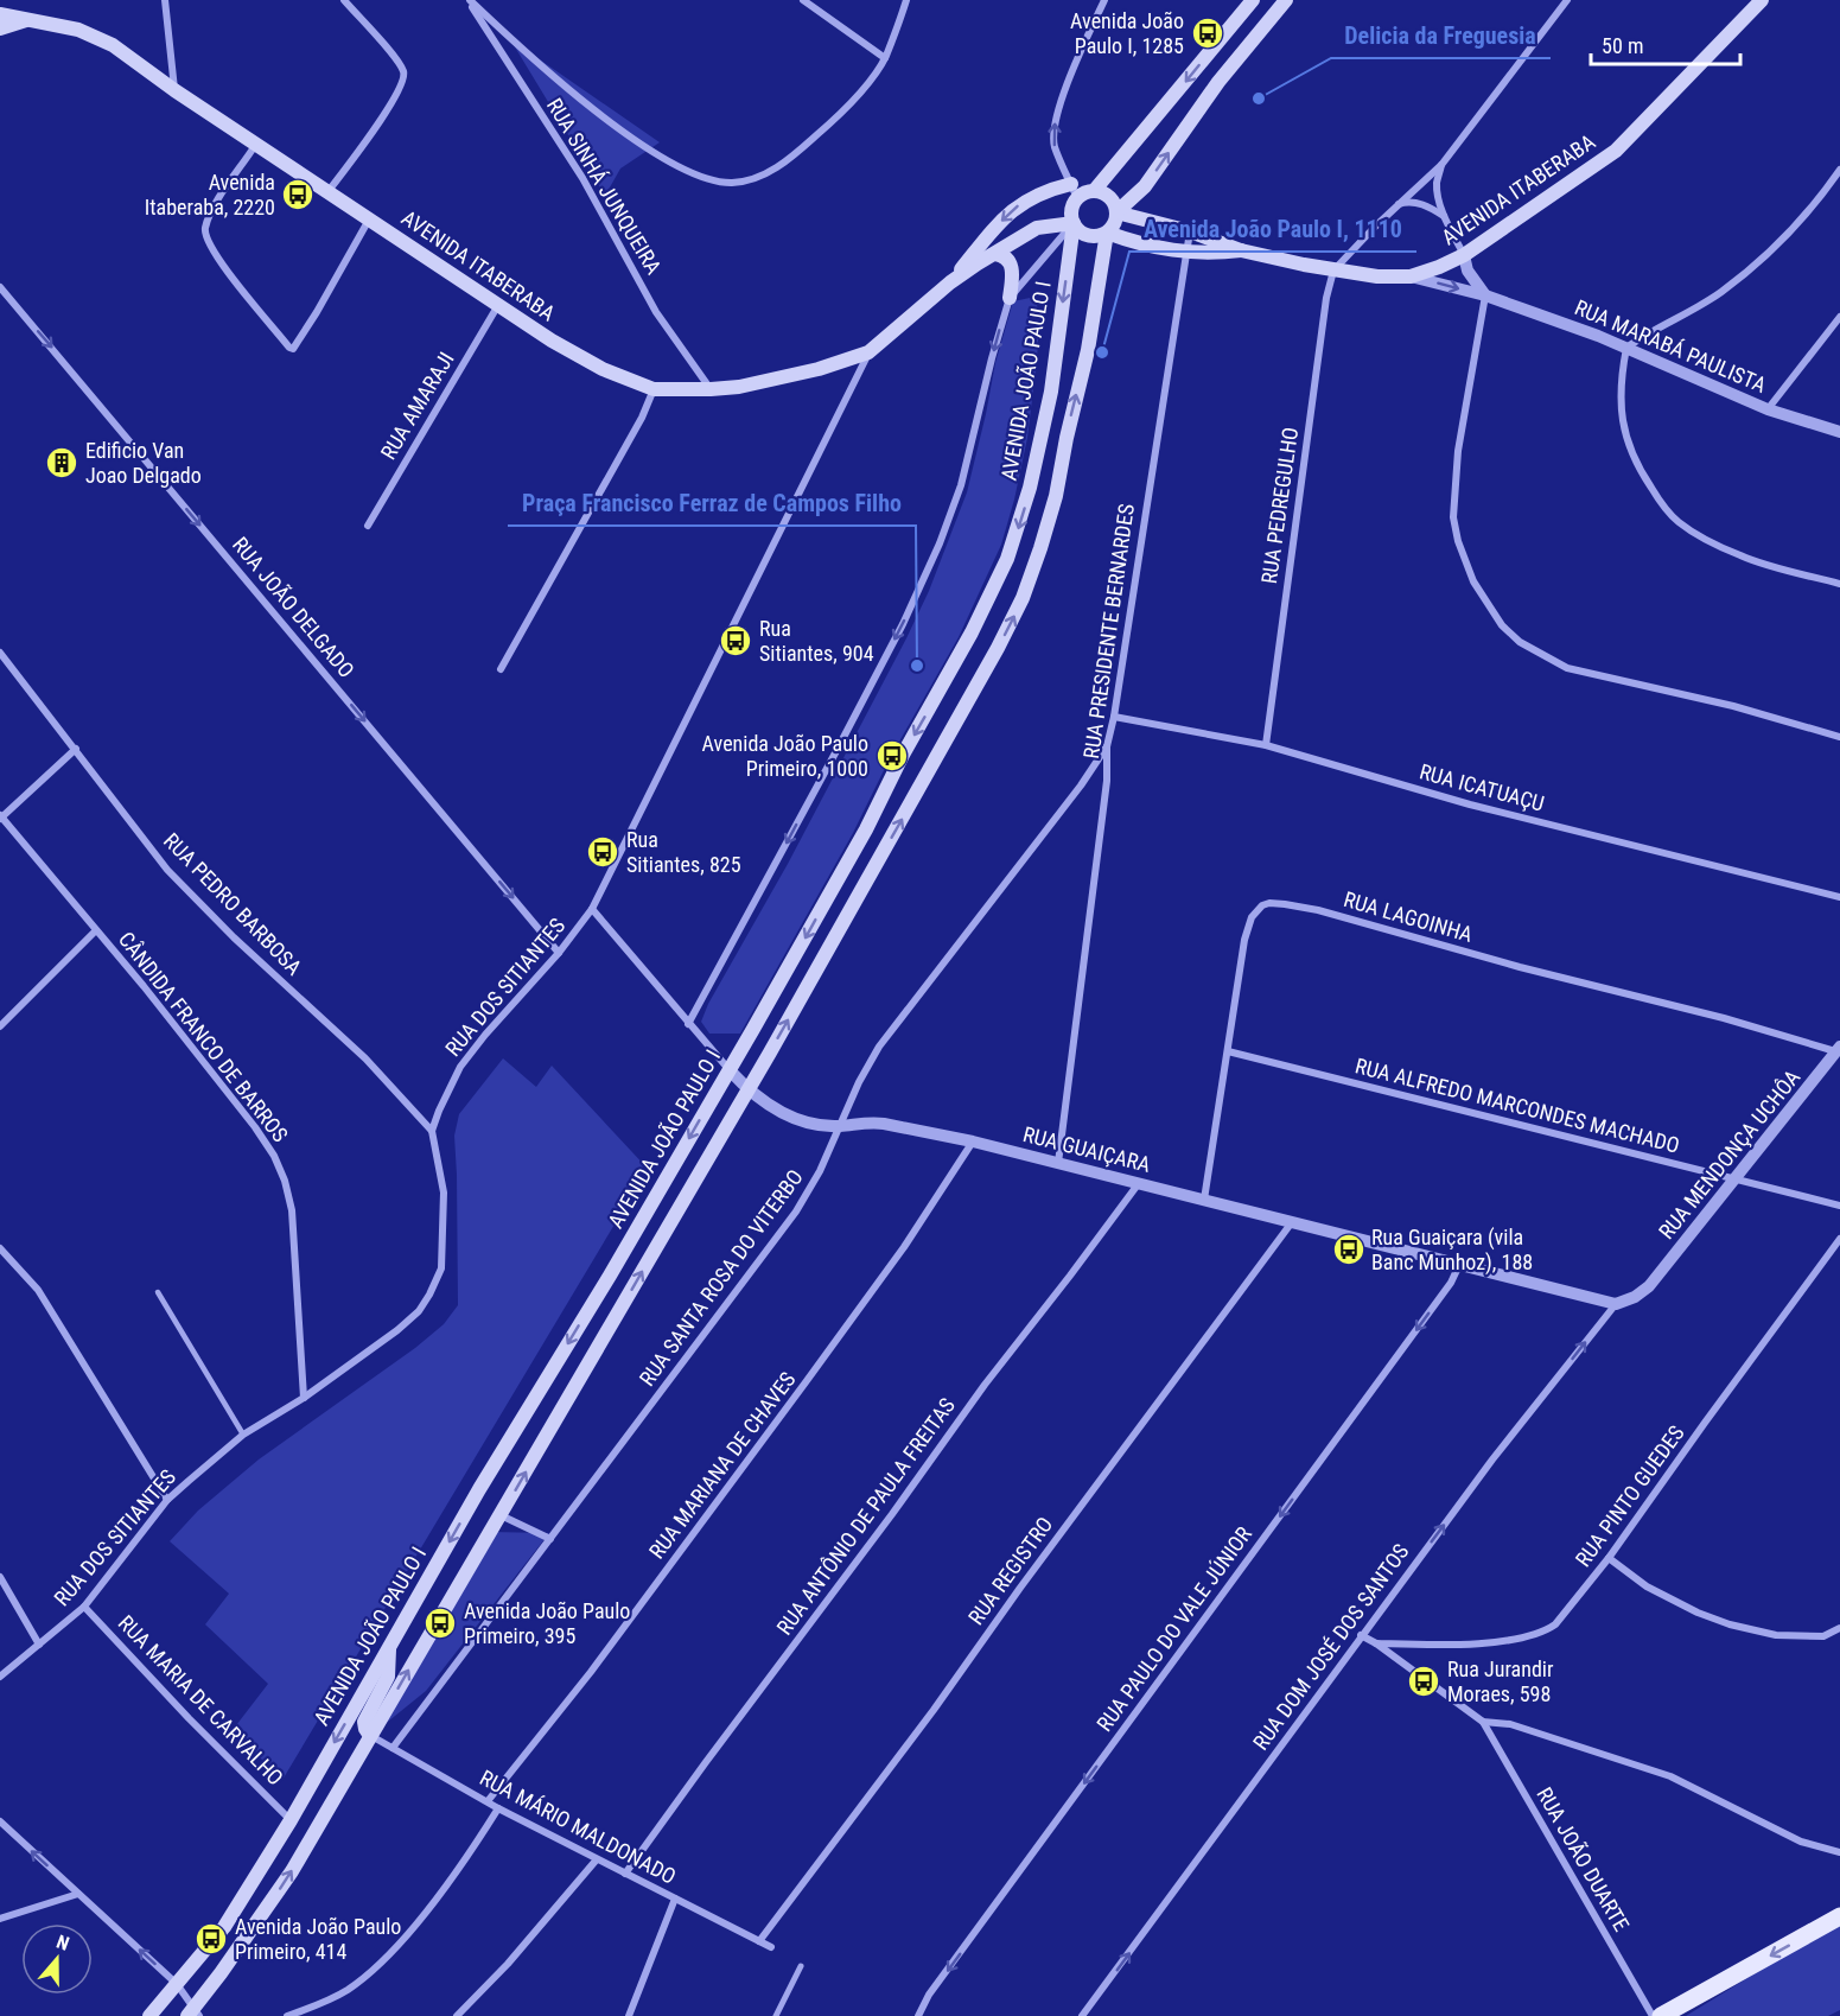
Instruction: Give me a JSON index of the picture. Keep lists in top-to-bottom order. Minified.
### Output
{"streets":{"main road":["AVENIDA ITABERABA","AVENIDA JOÃO PAULO I"],"street":["RUA SINHÁ JUNQUEIRA","RUA MARABÁ PAULISTA","RUA AMARAJI","RUA PEDREGULHO","RUA JOÃO DELGADO","RUA PRESIDENTE BERNARDES","RUA ICATUAÇU","RUA PEDRO BARBOSA","RUA LAGOINHA","RUA DOS SITIANTES","CÂNDIDA FRANCO DE BARROS","RUA ALFREDO MARCONDES MACHADO","RUA GUAIÇARA","RUA MENDONÇA UCHÔA","RUA SANTA ROSA DO VITERBO","RUA MARIANA DE CHAVES","RUA PINTO GUEDES","RUA ANTÔNIO DE PAULA FREITAS","RUA REGISTRO","RUA PAULO DO VALE JÚNIOR","RUA DOM JOSÉ DOS SANTOS","RUA MARIA DE CARVALHO","RUA MÁRIO MALDONADO","RUA JOÃO DUARTE"]},"crossings":[["RUA SINHÁ JUNQUEIRA","AVENIDA ITABERABA"],["AVENIDA ITABERABA","RUA MARABÁ PAULISTA"],["AVENIDA ITABERABA","AVENIDA JOÃO PAULO I"],["AVENIDA ITABERABA","RUA AMARAJI"],["AVENIDA ITABERABA","RUA PEDREGULHO"],["AVENIDA ITABERABA","RUA PRESIDENTE BERNARDES"],["AVENIDA ITABERABA","RUA DOS SITIANTES"],["AVENIDA JOÃO PAULO I","RUA GUAIÇARA"],["AVENIDA JOÃO PAULO I","RUA MARIA DE CARVALHO"],["RUA PEDREGULHO","RUA ICATUAÇU"],["RUA JOÃO DELGADO","RUA DOS SITIANTES"],["RUA PRESIDENTE BERNARDES","RUA ICATUAÇU"],["RUA PRESIDENTE BERNARDES","RUA GUAIÇARA"],["RUA PRESIDENTE BERNARDES","RUA SANTA ROSA DO VITERBO"],["RUA PEDRO BARBOSA","RUA DOS SITIANTES"],["RUA LAGOINHA","RUA ALFREDO MARCONDES MACHADO"],["RUA LAGOINHA","RUA GUAIÇARA"],["RUA LAGOINHA","RUA MENDONÇA UCHÔA"],["RUA DOS SITIANTES","CÂNDIDA FRANCO DE BARROS"],["RUA DOS SITIANTES","RUA GUAIÇARA"],["RUA DOS SITIANTES","RUA MARIA DE CARVALHO"],["RUA ALFREDO MARCONDES MACHADO","RUA MENDONÇA UCHÔA"],["RUA GUAIÇARA","RUA MENDONÇA UCHÔA"],["RUA GUAIÇARA","RUA SANTA ROSA DO VITERBO"],["RUA GUAIÇARA","RUA MARIANA DE CHAVES"],["RUA GUAIÇARA","RUA ANTÔNIO DE PAULA FREITAS"],["RUA GUAIÇARA","RUA REGISTRO"],["RUA GUAIÇARA","RUA PAULO DO VALE JÚNIOR"],["RUA GUAIÇARA","RUA DOM JOSÉ DOS SANTOS"],["RUA MENDONÇA UCHÔA","RUA DOM JOSÉ DOS SANTOS"],["RUA SANTA ROSA DO VITERBO","RUA MÁRIO MALDONADO"],["RUA MARIANA DE CHAVES","RUA MÁRIO MALDONADO"],["RUA ANTÔNIO DE PAULA FREITAS","RUA MÁRIO MALDONADO"],["RUA REGISTRO","RUA MÁRIO MALDONADO"]],"one_way":["RUA JOÃO DELGADO","RUA PAULO DO VALE JÚNIOR","RUA DOM JOSÉ DOS SANTOS"],"places":{"bus stop":["Avenida João Paulo I, 1285","Avenida Itaberaba, 2220","Rua Sitiantes, 904","Avenida João Paulo Primeiro, 1000","Rua Sitiantes, 825","Rua Guaiçara (vila Banc Munhoz), 188","Avenida João Paulo Primeiro, 395","Rua Jurandir Moraes, 598","Avenida João Paulo Primeiro, 414"],"other":["Delicia da Freguesia","Avenida João Paulo I, 1110","Praça Francisco Ferraz de Campos Filho"],"building":["Edificio Van Joao Delgado"]},"scale_bar":"50 m","north":"top"}
